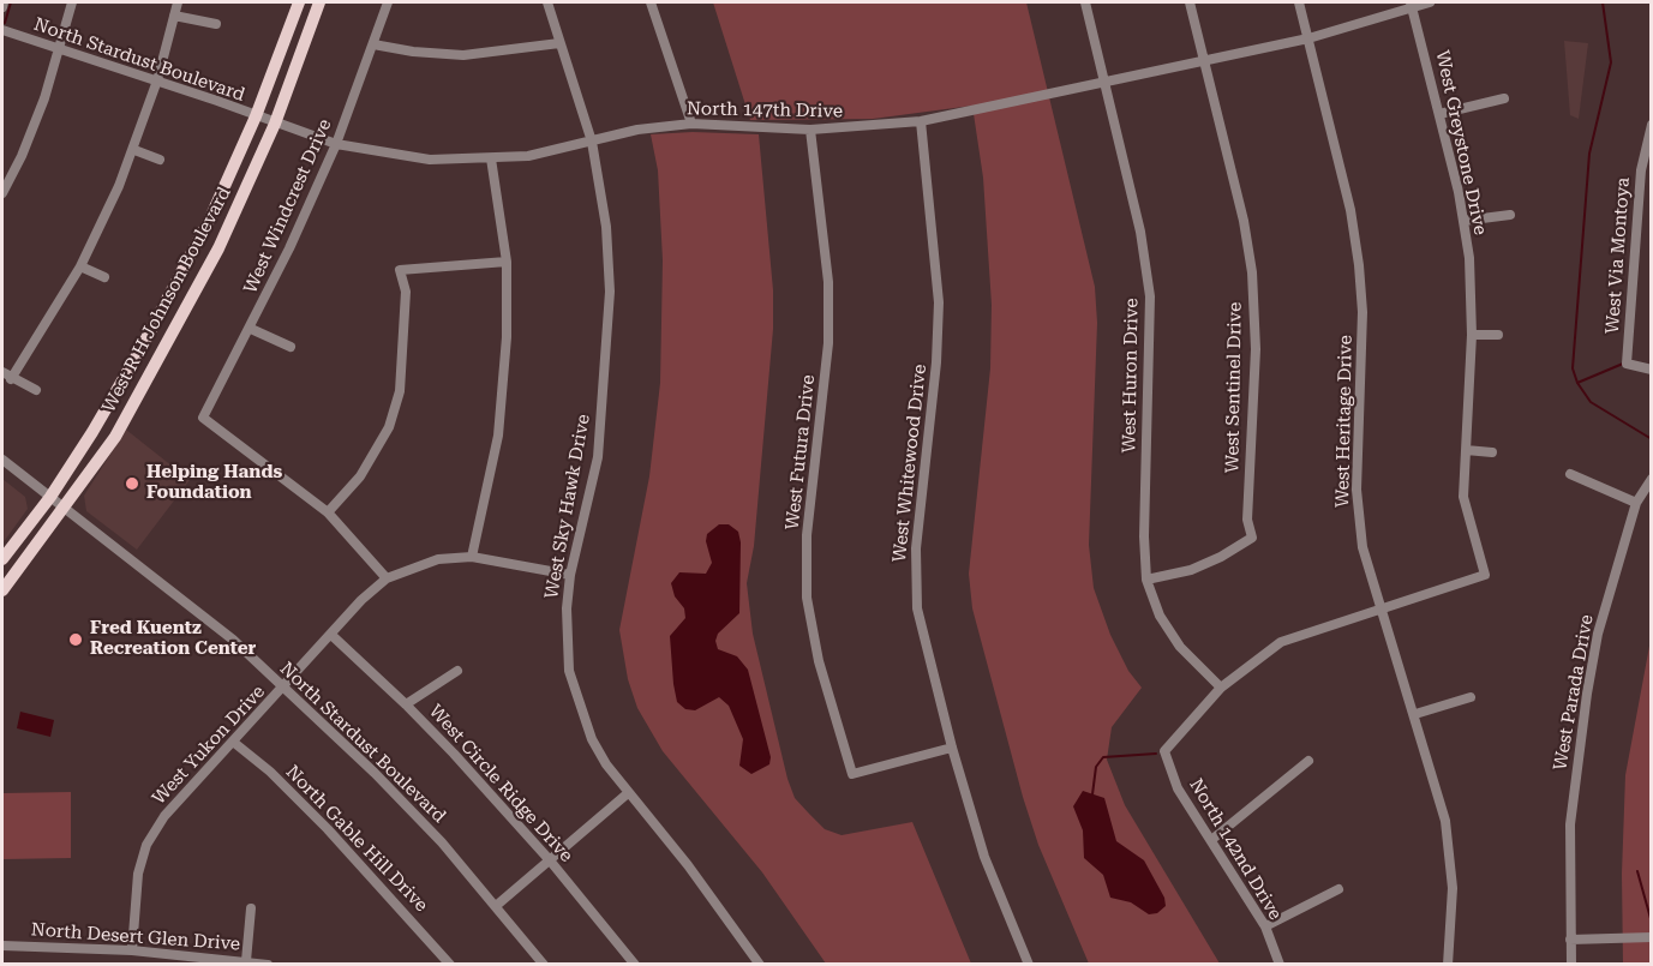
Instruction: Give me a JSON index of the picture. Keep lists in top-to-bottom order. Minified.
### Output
{"streets":{"main road":["West R H Johnson Boulevard"],"street":["North Stardust Boulevard","North 147th Drive","West Greystone Drive","West Windcrest Drive","West Via Montoya","West Huron Drive","West Sentinel Drive","West Heritage Drive","West Futura Drive","West Whitewood Drive","West Sky Hawk Drive","West Parada Drive","West Yukon Drive","West Circle Ridge Drive","North Gable Hill Drive","North 142nd Drive","North Desert Glen Drive"]},"crossings":[["North Stardust Boulevard","North 147th Drive"],["North Stardust Boulevard","West R H Johnson Boulevard"],["North Stardust Boulevard","West Yukon Drive"],["North 147th Drive","West Greystone Drive"],["North 147th Drive","West Windcrest Drive"],["North 147th Drive","West R H Johnson Boulevard"],["North 147th Drive","West Huron Drive"],["North 147th Drive","West Sentinel Drive"],["North 147th Drive","West Heritage Drive"],["North 147th Drive","West Futura Drive"],["North 147th Drive","West Whitewood Drive"],["North 147th Drive","West Sky Hawk Drive"],["West Greystone Drive","West Heritage Drive"],["West Huron Drive","West Sentinel Drive"],["West Huron Drive","North 142nd Drive"],["West Futura Drive","West Whitewood Drive"],["West Yukon Drive","West Circle Ridge Drive"],["West Yukon Drive","North Gable Hill Drive"],["West Yukon Drive","North Desert Glen Drive"]],"places":["Helping Hands Foundation","Fred Kuentz Recreation Center"]}
